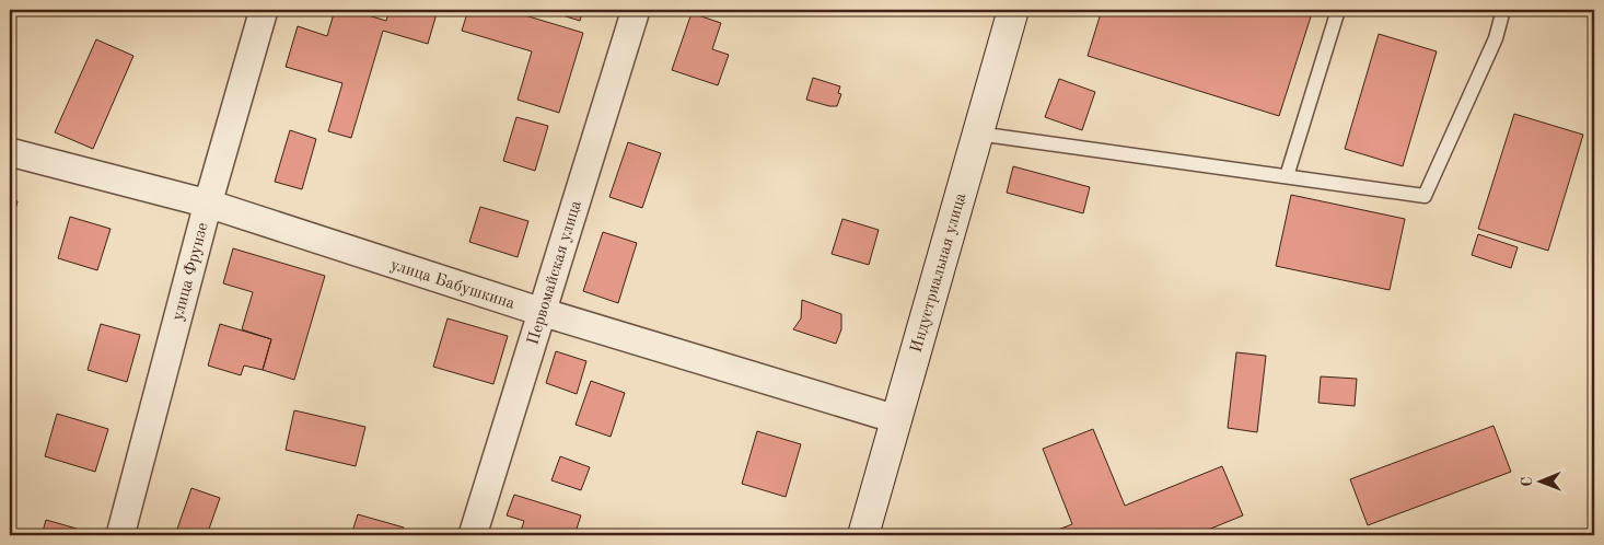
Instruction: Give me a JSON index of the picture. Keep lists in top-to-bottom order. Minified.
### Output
{"streets":{"main road":["Индустриальная улица"],"street":["улица Фрунзе","Первомайская улица","улица Бабушкина"]},"crossings":[["улица Фрунзе","улица Бабушкина"],["Первомайская улица","улица Бабушкина"],["Индустриальная улица","улица Бабушкина"]],"north":"left"}
